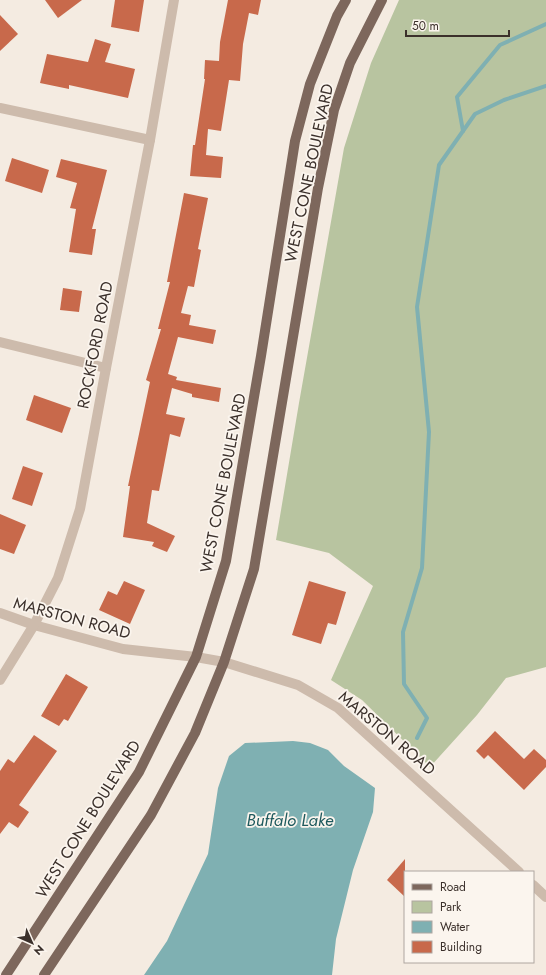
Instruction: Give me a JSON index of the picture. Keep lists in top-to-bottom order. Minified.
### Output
{"streets":{"main road":["WEST CONE BOULEVARD"],"street":["ROCKFORD ROAD","MARSTON ROAD"]},"crossings":[["WEST CONE BOULEVARD","MARSTON ROAD"],["ROCKFORD ROAD","MARSTON ROAD"]],"water":["Buffalo Lake"],"legend":["Road","Park","Water","Building"],"scale_bar":"50 m","north":"bottom right"}
